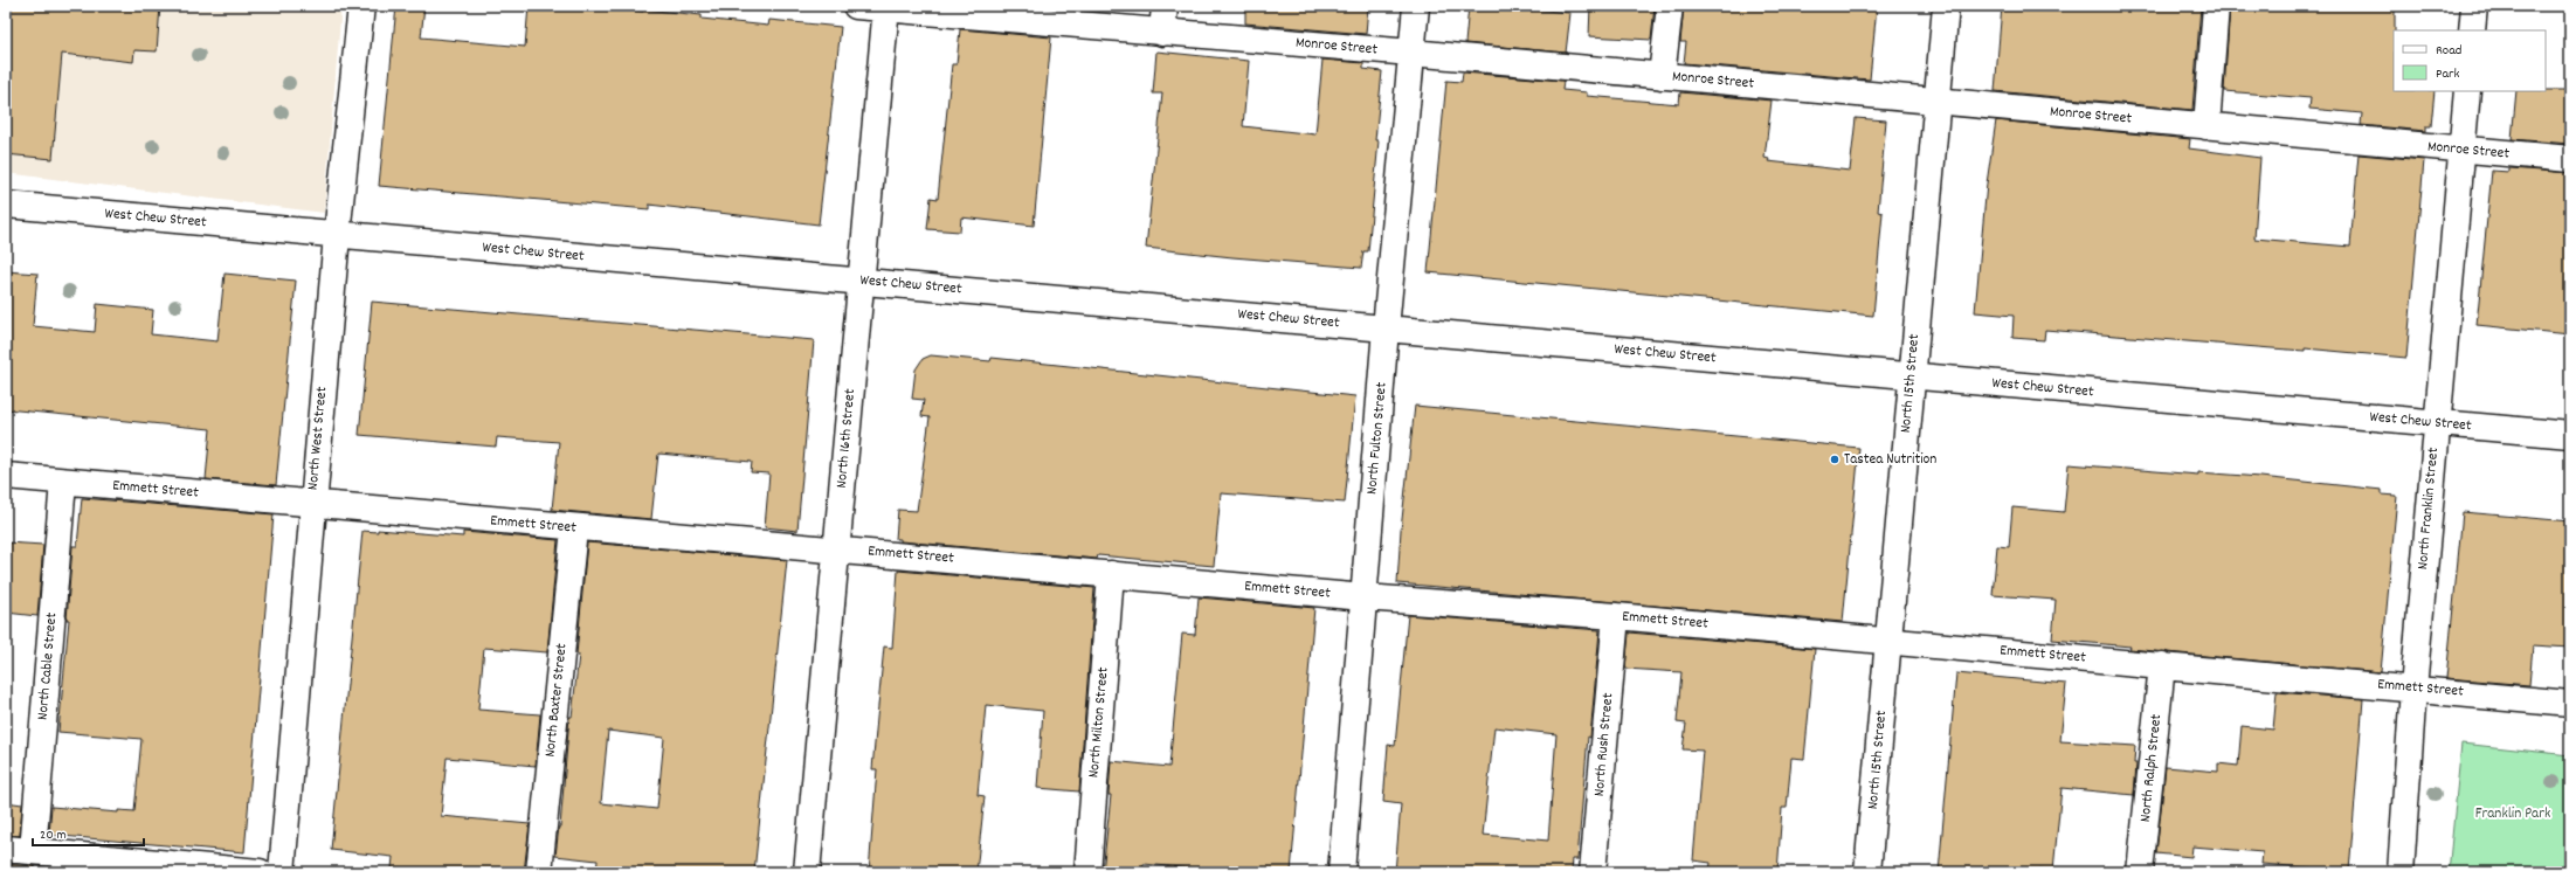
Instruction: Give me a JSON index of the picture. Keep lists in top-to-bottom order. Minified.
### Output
{"streets":{"street":["Monroe Street","West Chew Street","North 15th Street","North West Street","North 16th Street","North Fulton Street","Emmett Street","North Franklin Street","North Cable Street","North Baxter Street","North Milton Street","North Rush Street","North Ralph Street"]},"crossings":[["Monroe Street","North 15th Street"],["Monroe Street","North 16th Street"],["Monroe Street","North Fulton Street"],["Monroe Street","North Franklin Street"],["West Chew Street","North 15th Street"],["West Chew Street","North West Street"],["West Chew Street","North 16th Street"],["West Chew Street","North Fulton Street"],["West Chew Street","North Franklin Street"],["North 15th Street","Emmett Street"],["North West Street","Emmett Street"],["North 16th Street","Emmett Street"],["North Fulton Street","Emmett Street"],["Emmett Street","North Franklin Street"],["Emmett Street","North Cable Street"],["Emmett Street","North Baxter Street"],["Emmett Street","North Milton Street"],["Emmett Street","North Rush Street"],["Emmett Street","North Ralph Street"]],"parks":["Franklin Park"],"places":["Tastea Nutrition"],"legend":["Road","Park"],"scale_bar":"20 m"}
